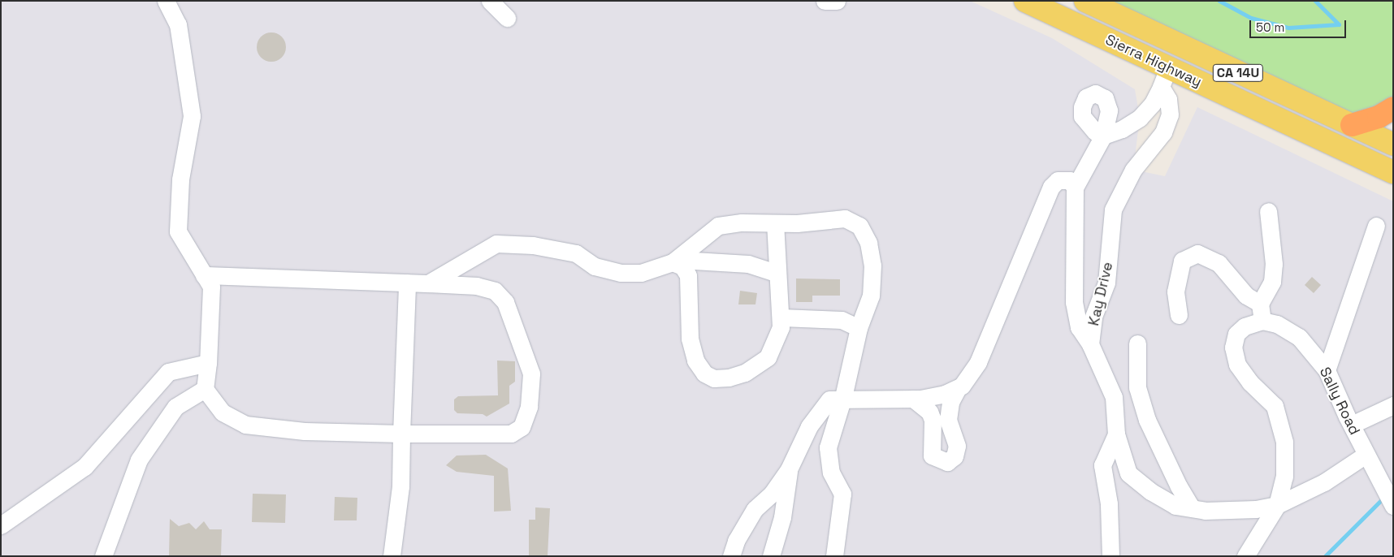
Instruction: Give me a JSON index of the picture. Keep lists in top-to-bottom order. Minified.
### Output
{"streets":{"main road":["Sierra Highway","CA 14U"],"street":["Kay Drive","Sally Road"]},"crossings":[["Sierra Highway","Kay Drive"]],"scale_bar":"50 m"}
